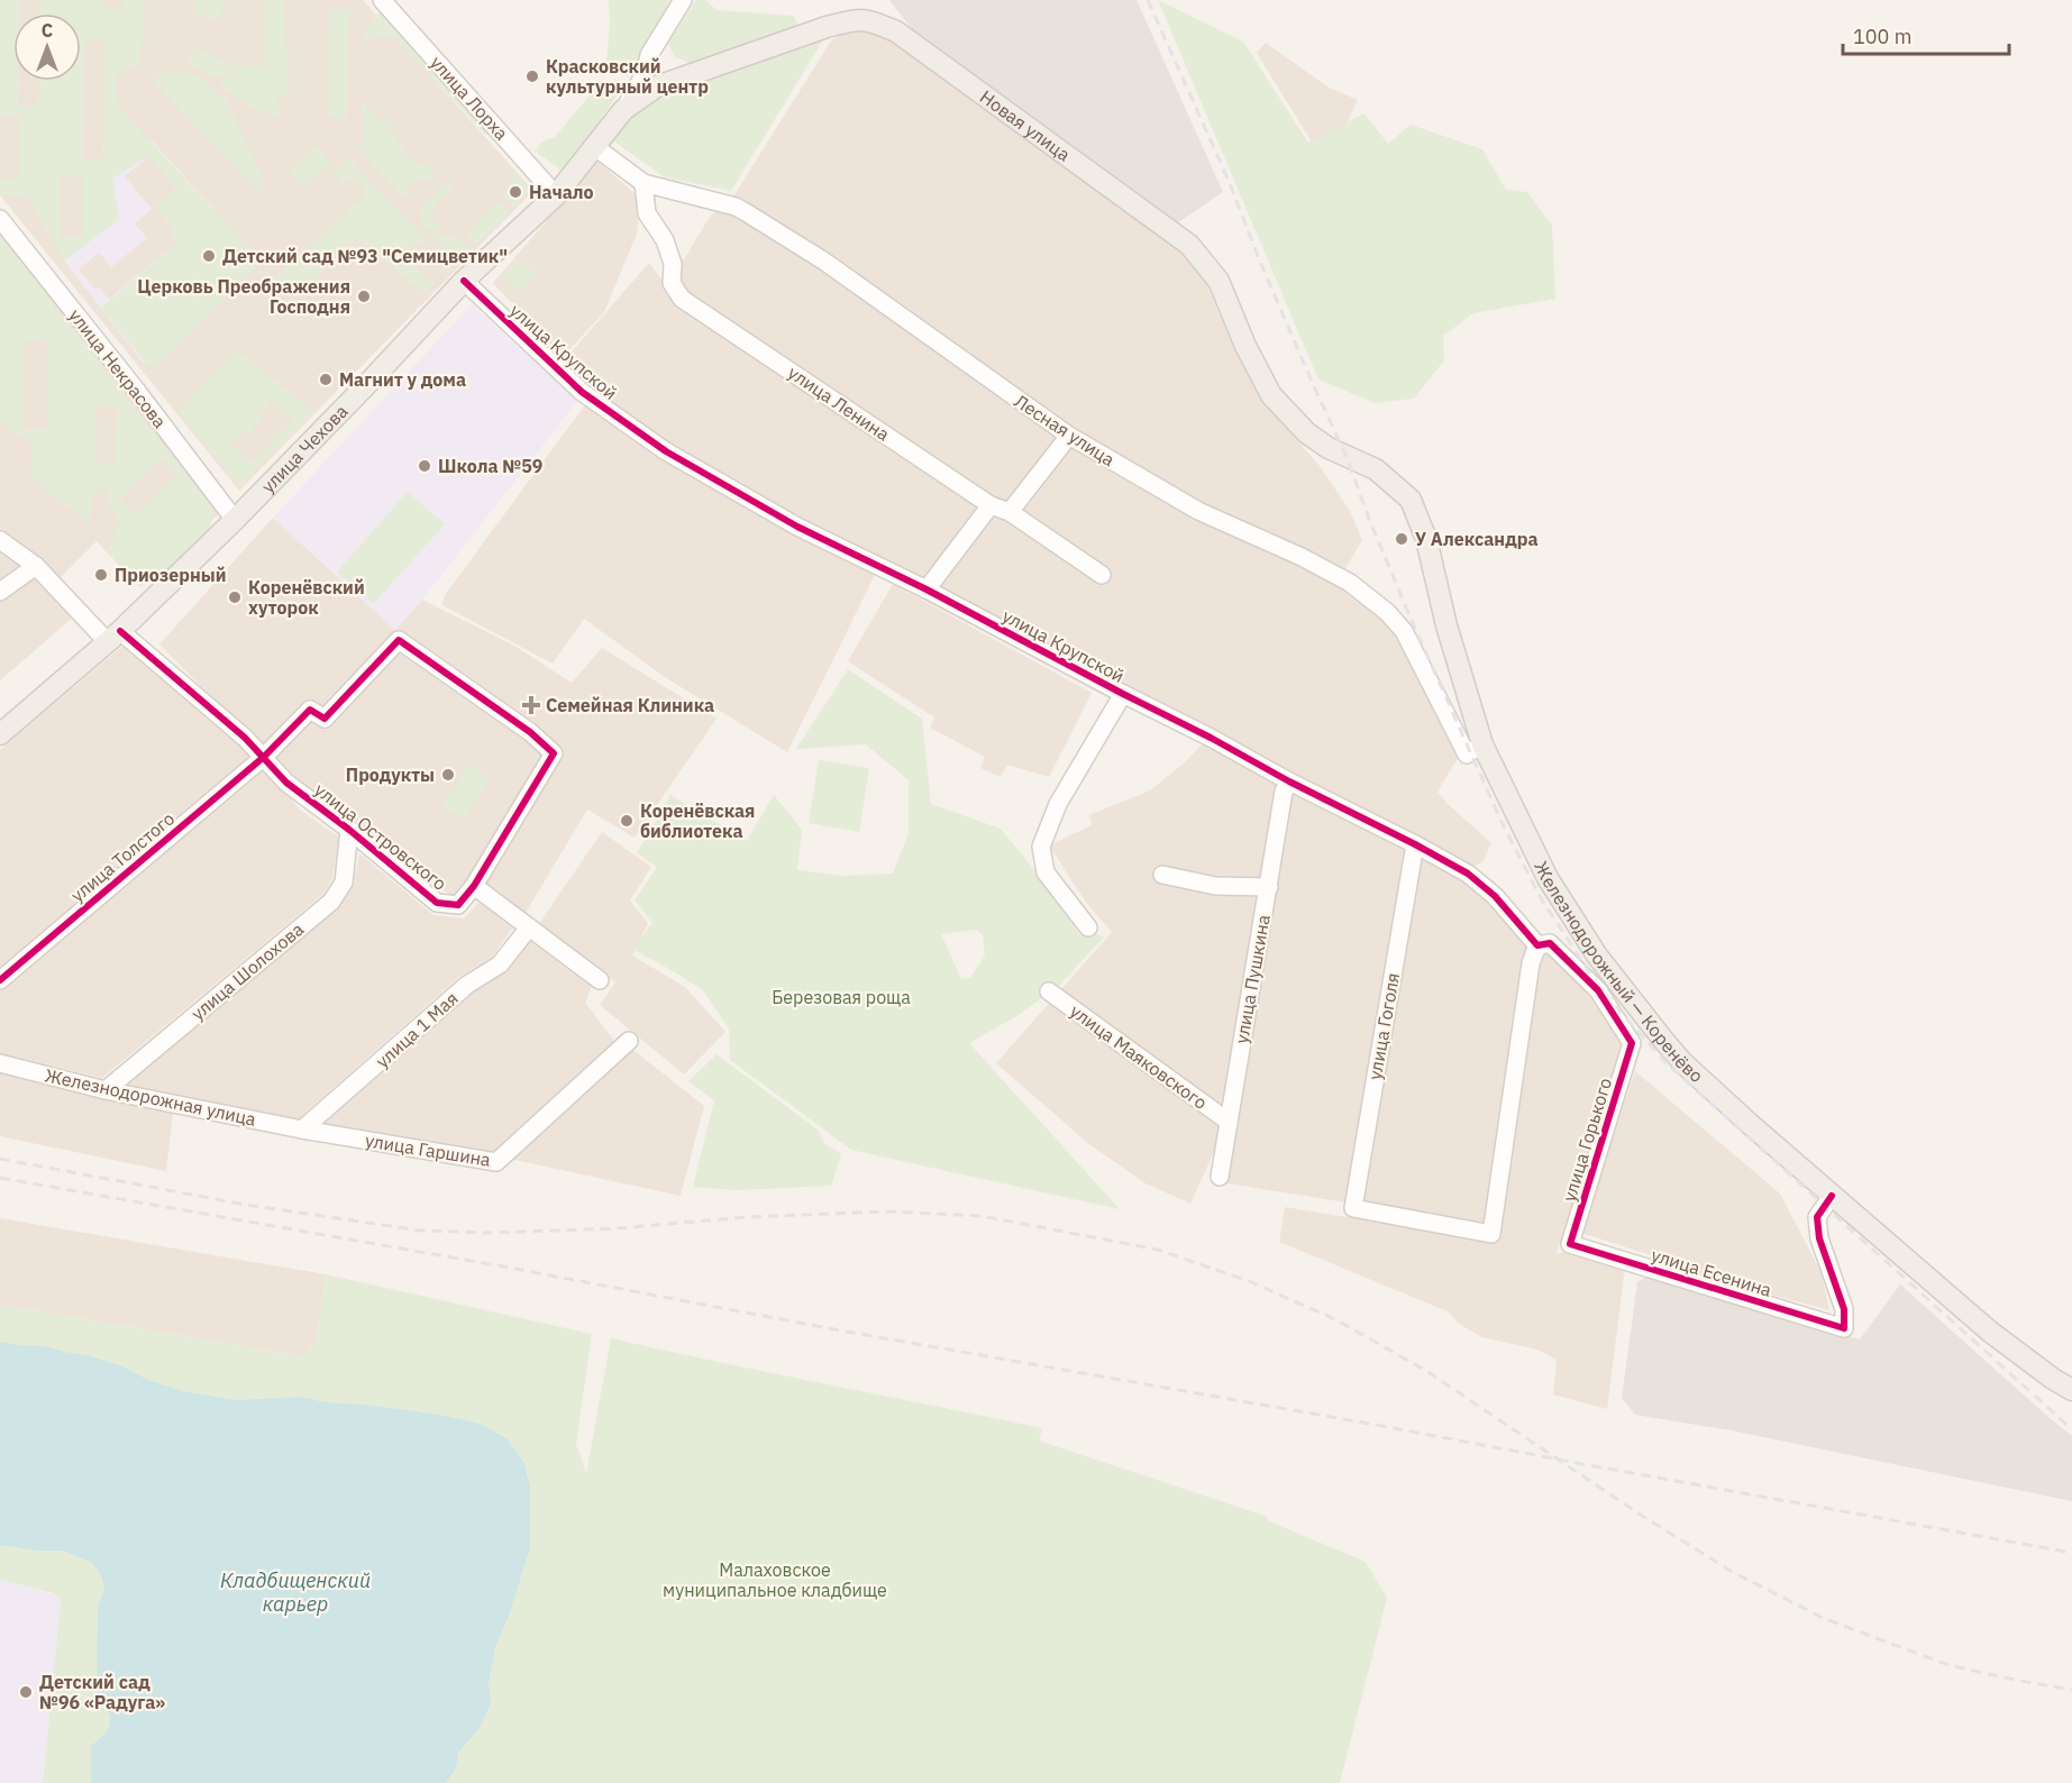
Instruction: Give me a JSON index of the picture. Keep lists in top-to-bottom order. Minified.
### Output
{"streets":{"main road":["Новая улица","улица Чехова","Железнодорожный — Коренёво"],"street":["улица Лорха","улица Крупской","улица Некрасова","улица Ленина","Лесная улица","улица Островского","улица Толстого","улица Шолохова","улица Пушкина","улица Гоголя","улица 1 Мая","улица Маяковского","Железнодорожная улица","улица Горького","улица Гаршина","улица Есенина"]},"crossings":[["улица Лорха","улица Чехова"],["Новая улица","Лесная улица"],["Новая улица","улица Чехова"],["Новая улица","Железнодорожный — Коренёво"],["улица Крупской","улица Чехова"],["улица Крупской","улица Пушкина"],["улица Крупской","улица Гоголя"],["улица Крупской","улица Горького"],["улица Некрасова","улица Чехова"],["улица Ленина","Лесная улица"],["Лесная улица","улица Чехова"],["Лесная улица","Железнодорожный — Коренёво"],["улица Чехова","улица Островского"],["улица Островского","улица Толстого"],["улица Островского","улица Шолохова"],["Железнодорожный — Коренёво","улица Есенина"],["улица Шолохова","Железнодорожная улица"],["улица Пушкина","улица Маяковского"],["улица 1 Мая","Железнодорожная улица"],["улица 1 Мая","улица Гаршина"],["Железнодорожная улица","улица Гаршина"],["улица Горького","улица Есенина"]],"water":["Кладбищенский карьер"],"parks":["Березовая роща","Малаховское муниципальное кладбище"],"places":{"other":["Красковский культурный центр","Начало","Детский сад №93 \"Семицветик\"","Церковь Преображения Господня","Магнит у дома","Школа №59","У Александра","Приозерный","Коренёвский хуторок","Продукты","Коренёвская библиотека","Детский сад №96 «Радуга»"],"health":["Семейная Клиника"]},"scale_bar":"100 m","north":"top"}
